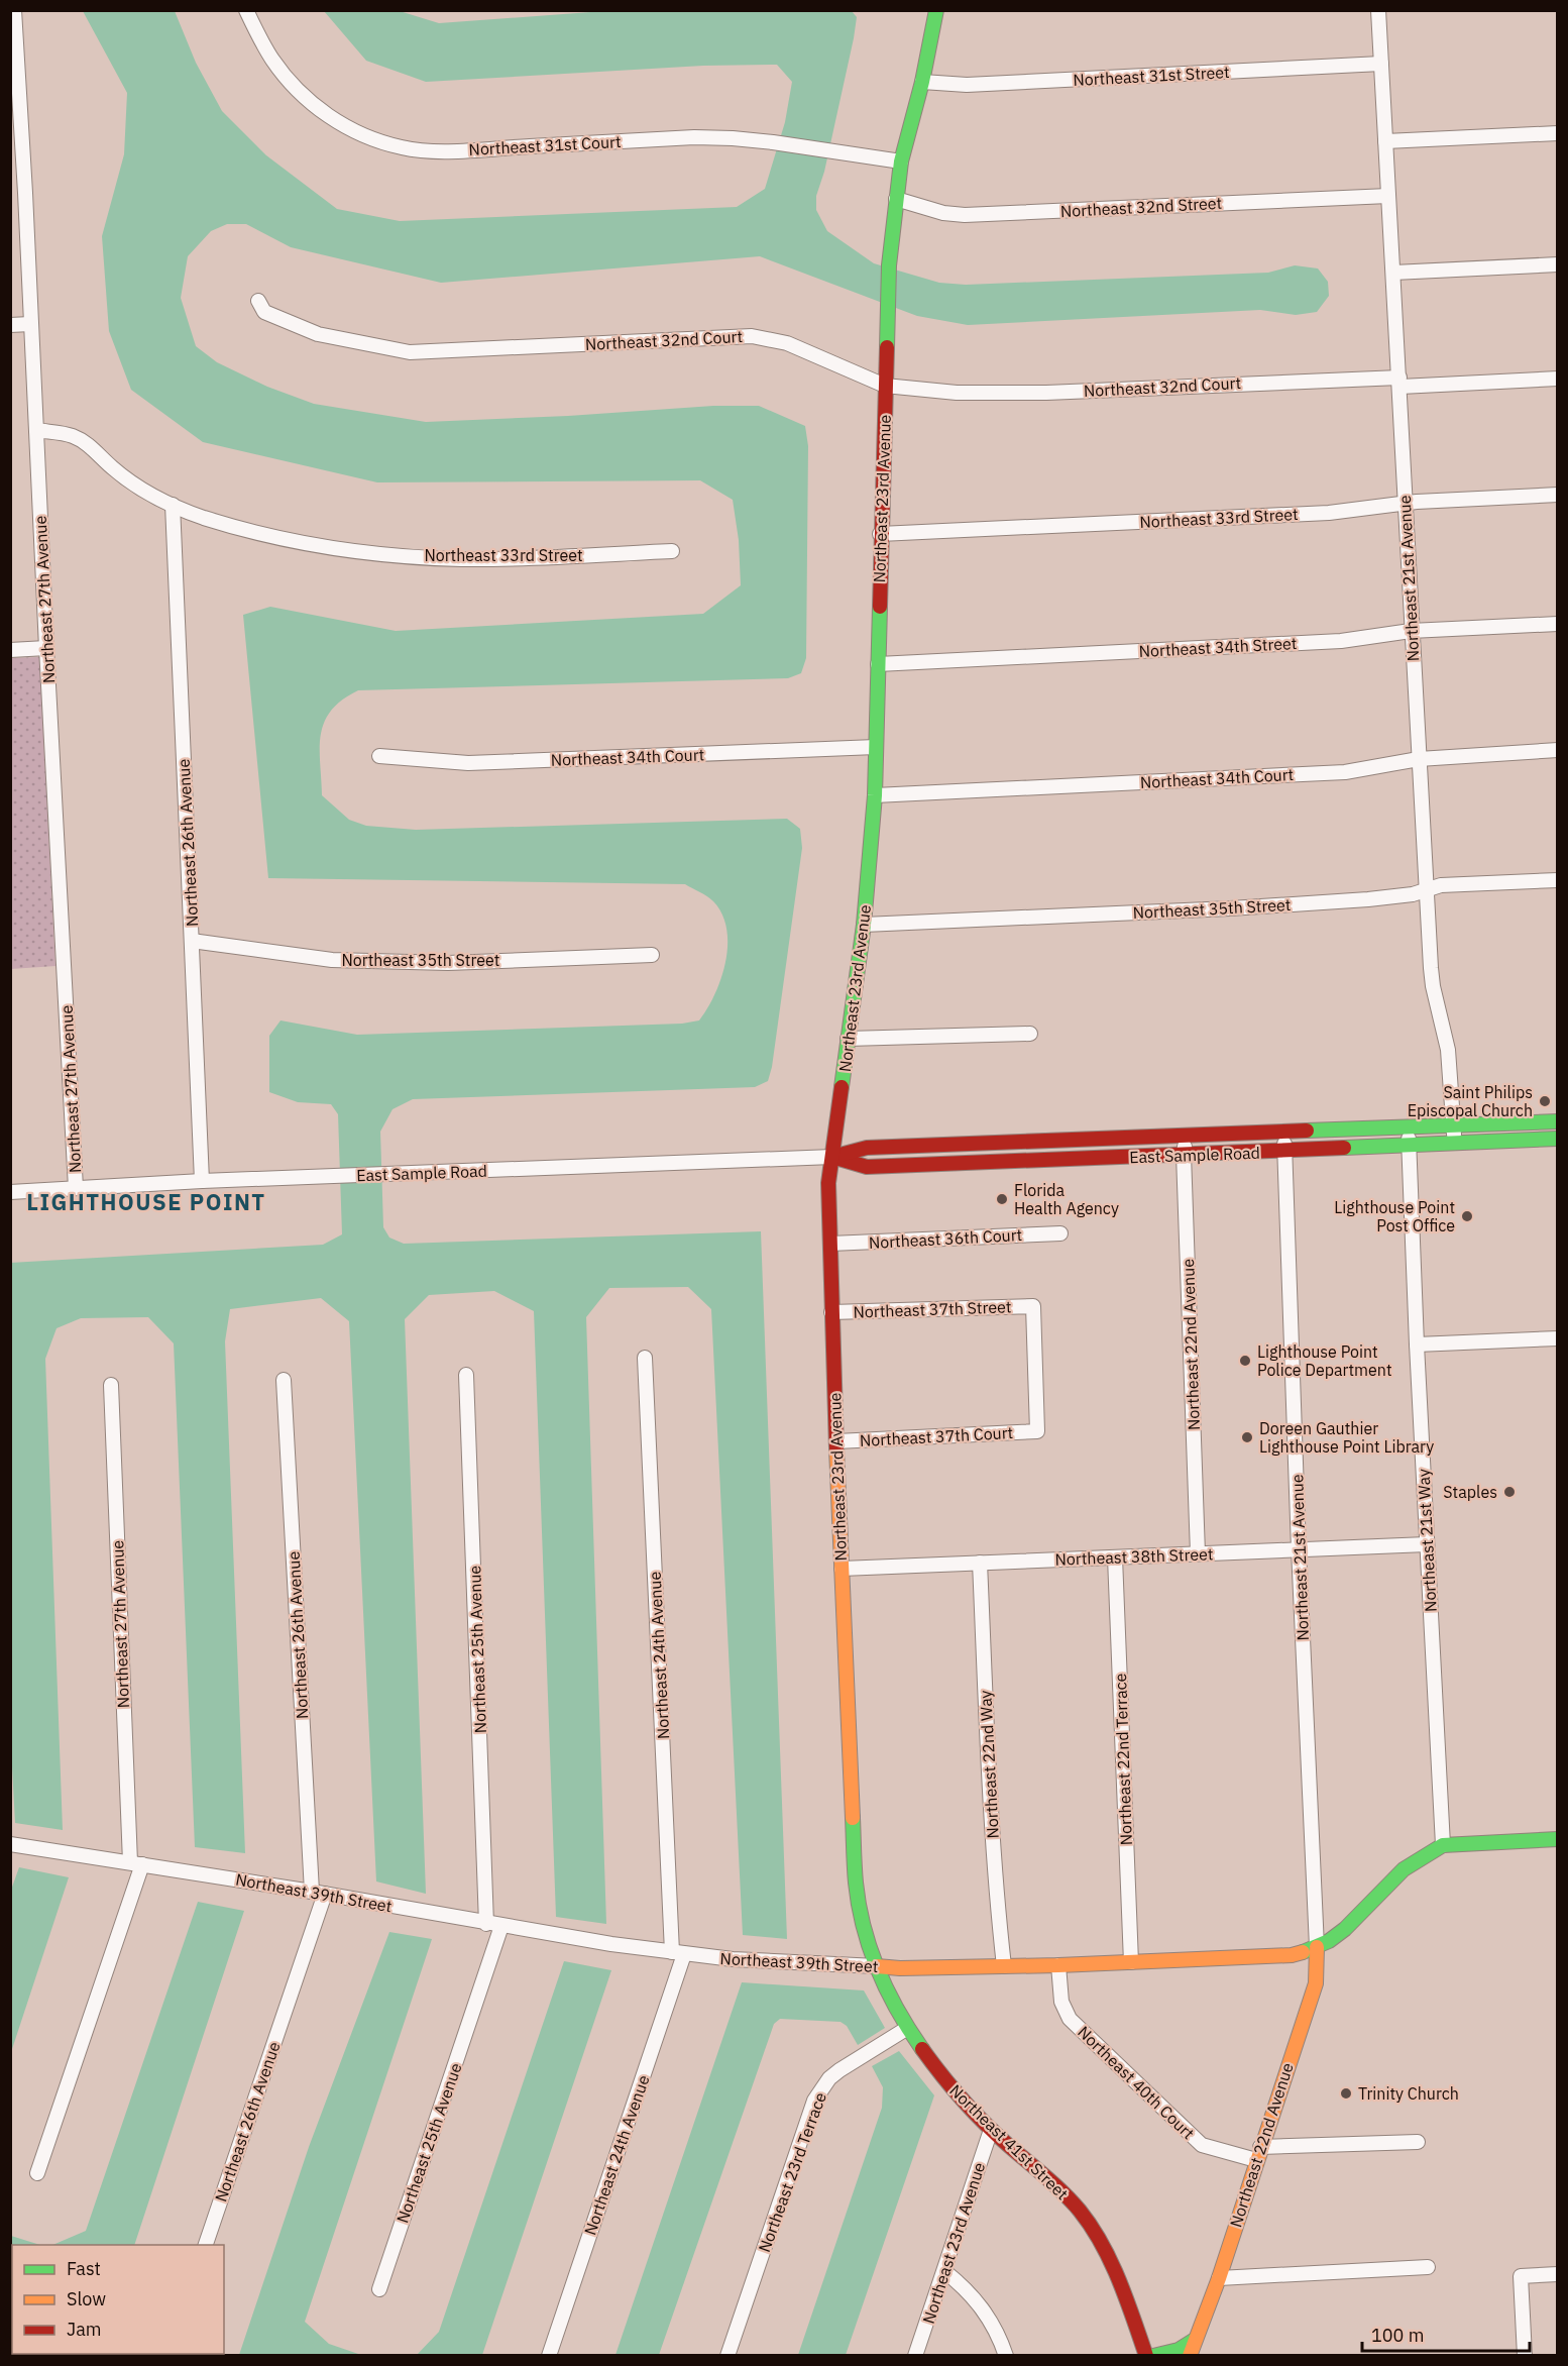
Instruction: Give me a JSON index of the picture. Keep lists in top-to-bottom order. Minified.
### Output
{"streets":{"street":["Northeast 31st Street","Northeast 31st Court","Northeast 32nd Street","Northeast 32nd Court","Northeast 23rd Avenue","Northeast 33rd Street","Northeast 21st Avenue","Northeast 27th Avenue","Northeast 34th Street","Northeast 34th Court","Northeast 26th Avenue","Northeast 35th Street","East Sample Road","Northeast 36th Court","Northeast 37th Street","Northeast 22nd Avenue","Northeast 37th Court","Northeast 21st Way","Northeast 38th Street","Northeast 25th Avenue","Northeast 24th Avenue","Northeast 22nd Terrace","Northeast 22nd Way","Northeast 39th Street","Northeast 40th Court","Northeast 41st Street","Northeast 23rd Terrace"]},"crossings":[["Northeast 31st Street","Northeast 23rd Avenue"],["Northeast 31st Street","Northeast 21st Avenue"],["Northeast 31st Court","Northeast 23rd Avenue"],["Northeast 32nd Street","Northeast 23rd Avenue"],["Northeast 32nd Street","Northeast 21st Avenue"],["Northeast 32nd Court","Northeast 23rd Avenue"],["Northeast 32nd Court","Northeast 21st Avenue"],["Northeast 23rd Avenue","Northeast 33rd Street"],["Northeast 23rd Avenue","Northeast 34th Street"],["Northeast 23rd Avenue","Northeast 34th Court"],["Northeast 23rd Avenue","Northeast 35th Street"],["Northeast 23rd Avenue","East Sample Road"],["Northeast 23rd Avenue","Northeast 36th Court"],["Northeast 23rd Avenue","Northeast 37th Street"],["Northeast 23rd Avenue","Northeast 37th Court"],["Northeast 23rd Avenue","Northeast 38th Street"],["Northeast 23rd Avenue","Northeast 39th Street"],["Northeast 23rd Avenue","Northeast 41st Street"],["Northeast 33rd Street","Northeast 21st Avenue"],["Northeast 33rd Street","Northeast 27th Avenue"],["Northeast 33rd Street","Northeast 26th Avenue"],["Northeast 21st Avenue","Northeast 34th Street"],["Northeast 21st Avenue","Northeast 34th Court"],["Northeast 21st Avenue","Northeast 35th Street"],["Northeast 21st Avenue","East Sample Road"],["Northeast 21st Avenue","Northeast 22nd Avenue"],["Northeast 21st Avenue","Northeast 38th Street"],["Northeast 21st Avenue","Northeast 39th Street"],["Northeast 27th Avenue","East Sample Road"],["Northeast 27th Avenue","Northeast 39th Street"],["Northeast 26th Avenue","Northeast 35th Street"],["Northeast 26th Avenue","East Sample Road"],["Northeast 26th Avenue","Northeast 39th Street"],["East Sample Road","Northeast 22nd Avenue"],["East Sample Road","Northeast 21st Way"],["Northeast 37th Street","Northeast 37th Court"],["Northeast 22nd Avenue","Northeast 38th Street"],["Northeast 22nd Avenue","Northeast 39th Street"],["Northeast 22nd Avenue","Northeast 40th Court"],["Northeast 21st Way","Northeast 38th Street"],["Northeast 21st Way","Northeast 39th Street"],["Northeast 38th Street","Northeast 22nd Terrace"],["Northeast 38th Street","Northeast 22nd Way"],["Northeast 25th Avenue","Northeast 39th Street"],["Northeast 24th Avenue","Northeast 39th Street"],["Northeast 22nd Terrace","Northeast 39th Street"],["Northeast 22nd Way","Northeast 39th Street"],["Northeast 39th Street","Northeast 40th Court"],["Northeast 39th Street","Northeast 41st Street"],["Northeast 41st Street","Northeast 23rd Terrace"]],"districts":["LIGHTHOUSE POINT"],"places":["Saint Philips Episcopal Church","Florida Health Agency","Lighthouse Point Post Office","Lighthouse Point Police Department","Doreen Gauthier Lighthouse Point Library","Staples","Trinity Church"],"legend":["Fast","Slow","Jam"],"scale_bar":"100 m"}
